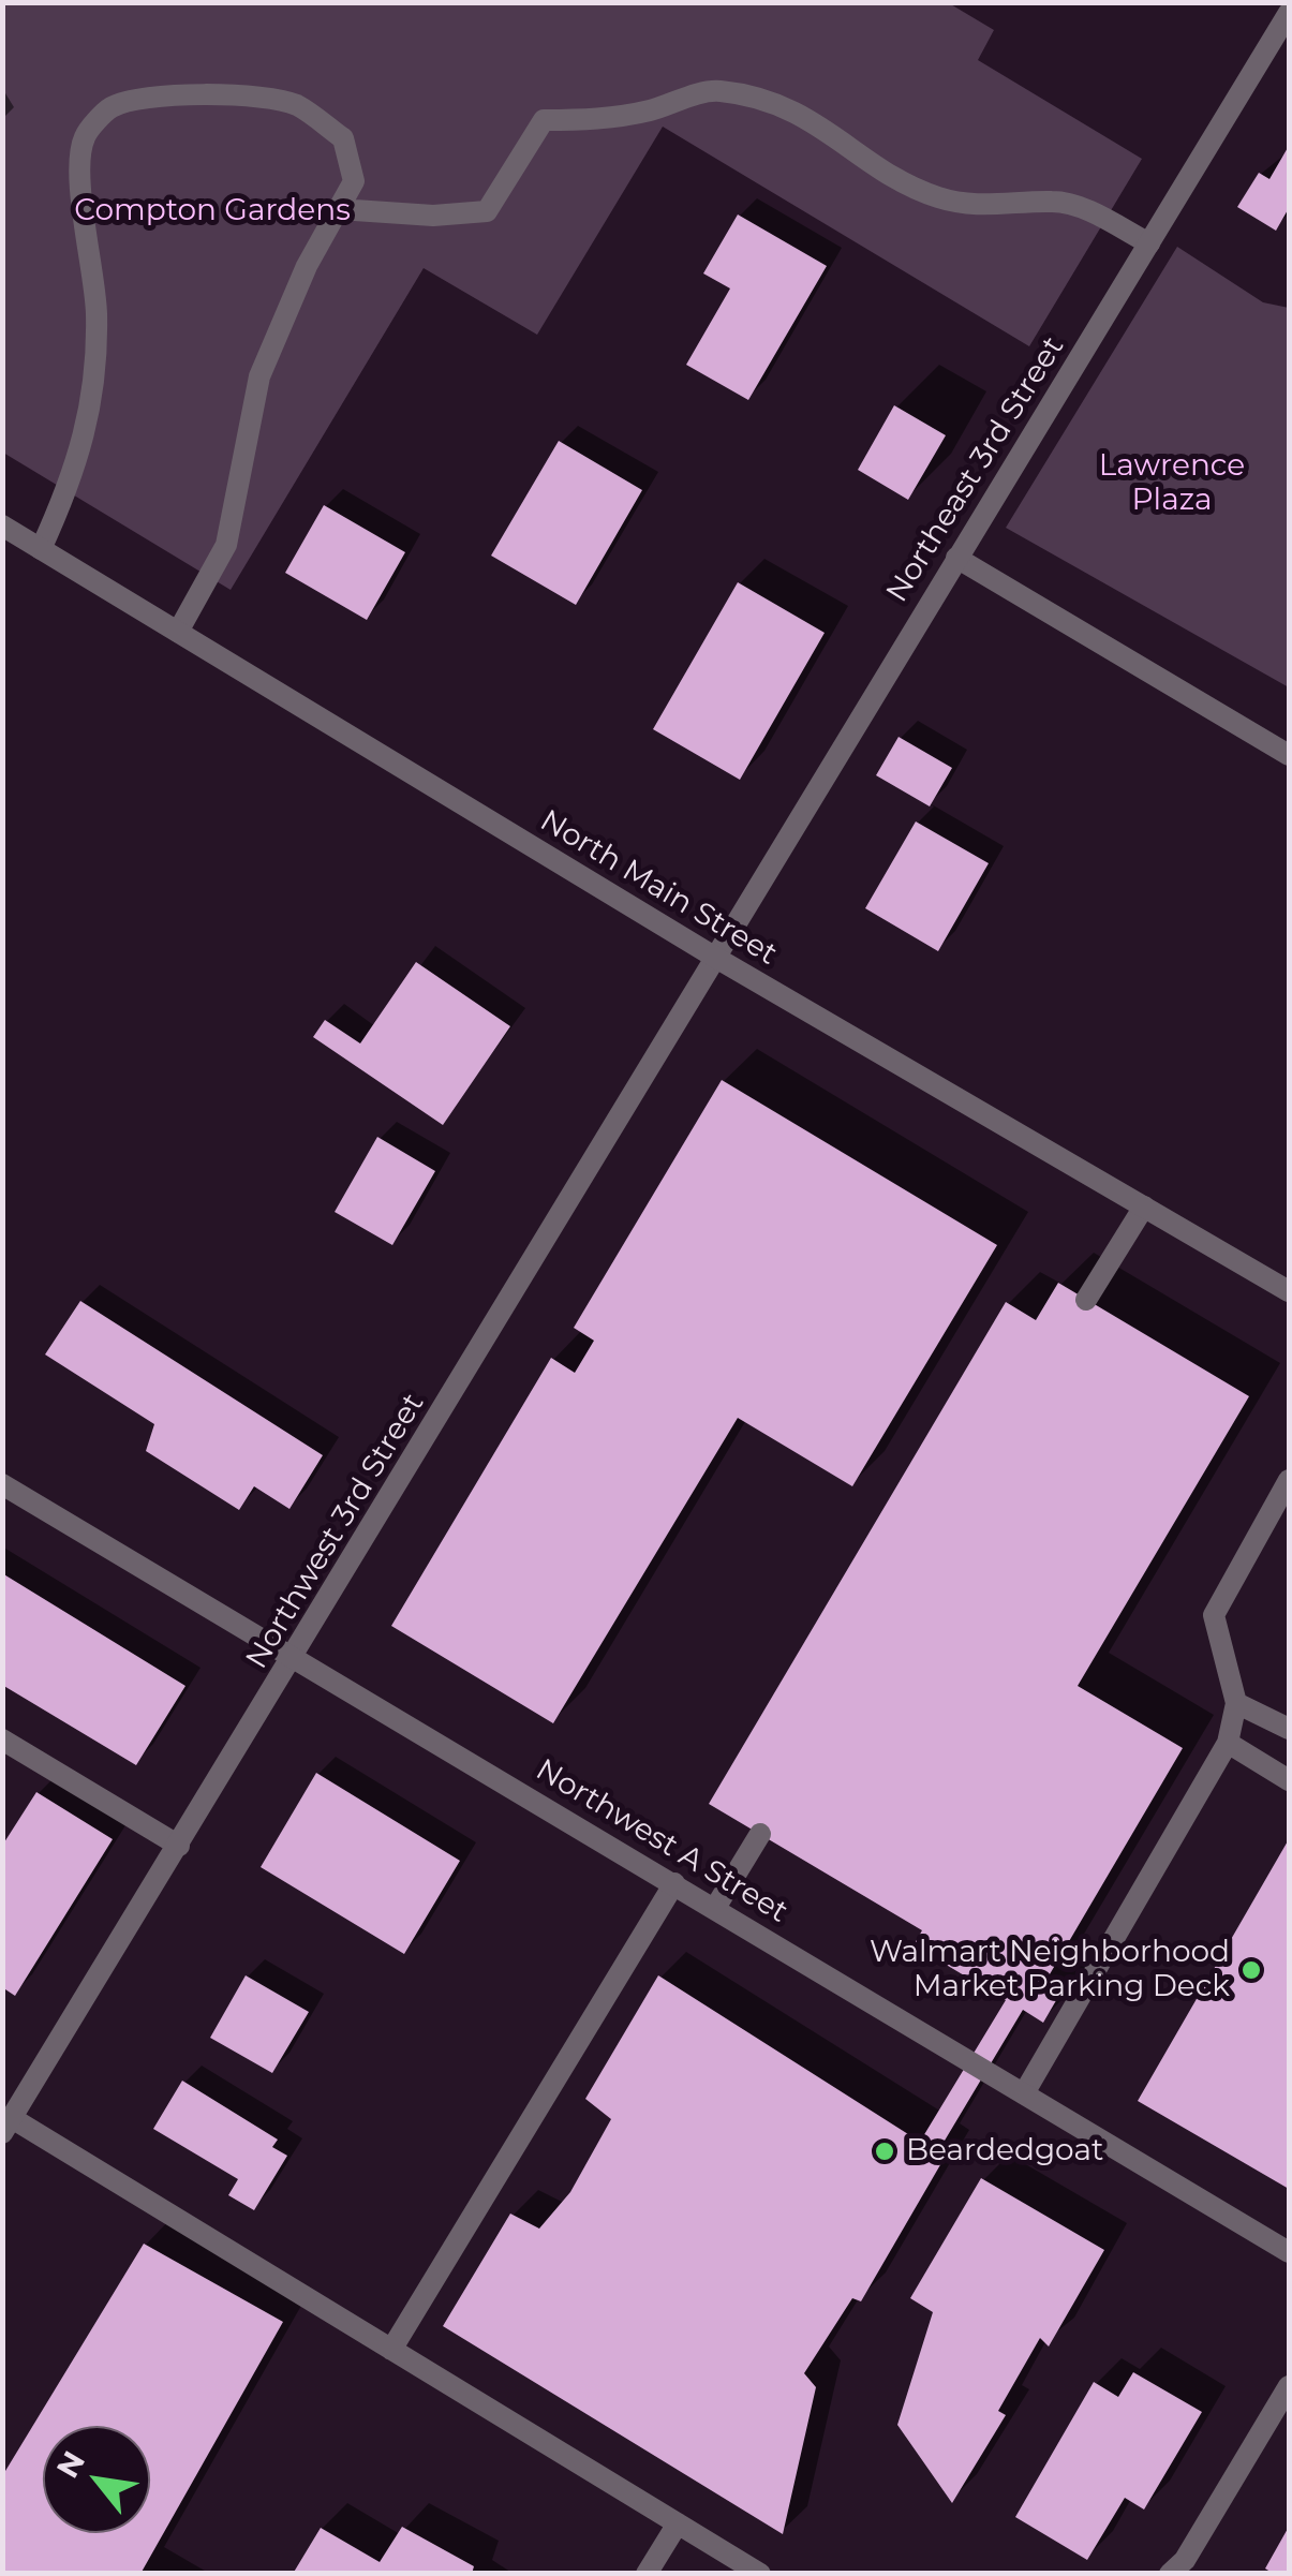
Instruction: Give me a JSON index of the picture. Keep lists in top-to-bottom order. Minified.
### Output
{"streets":{"street":["Northeast 3rd Street","North Main Street","Northwest 3rd Street","Northwest A Street"]},"crossings":[["Northeast 3rd Street","North Main Street"],["Northeast 3rd Street","Northwest 3rd Street"],["North Main Street","Northwest 3rd Street"],["Northwest 3rd Street","Northwest A Street"]],"parks":["Compton Gardens","Lawrence Plaza"],"places":["Walmart Neighborhood Market Parking Deck","Beardedgoat"],"north":"top left"}
